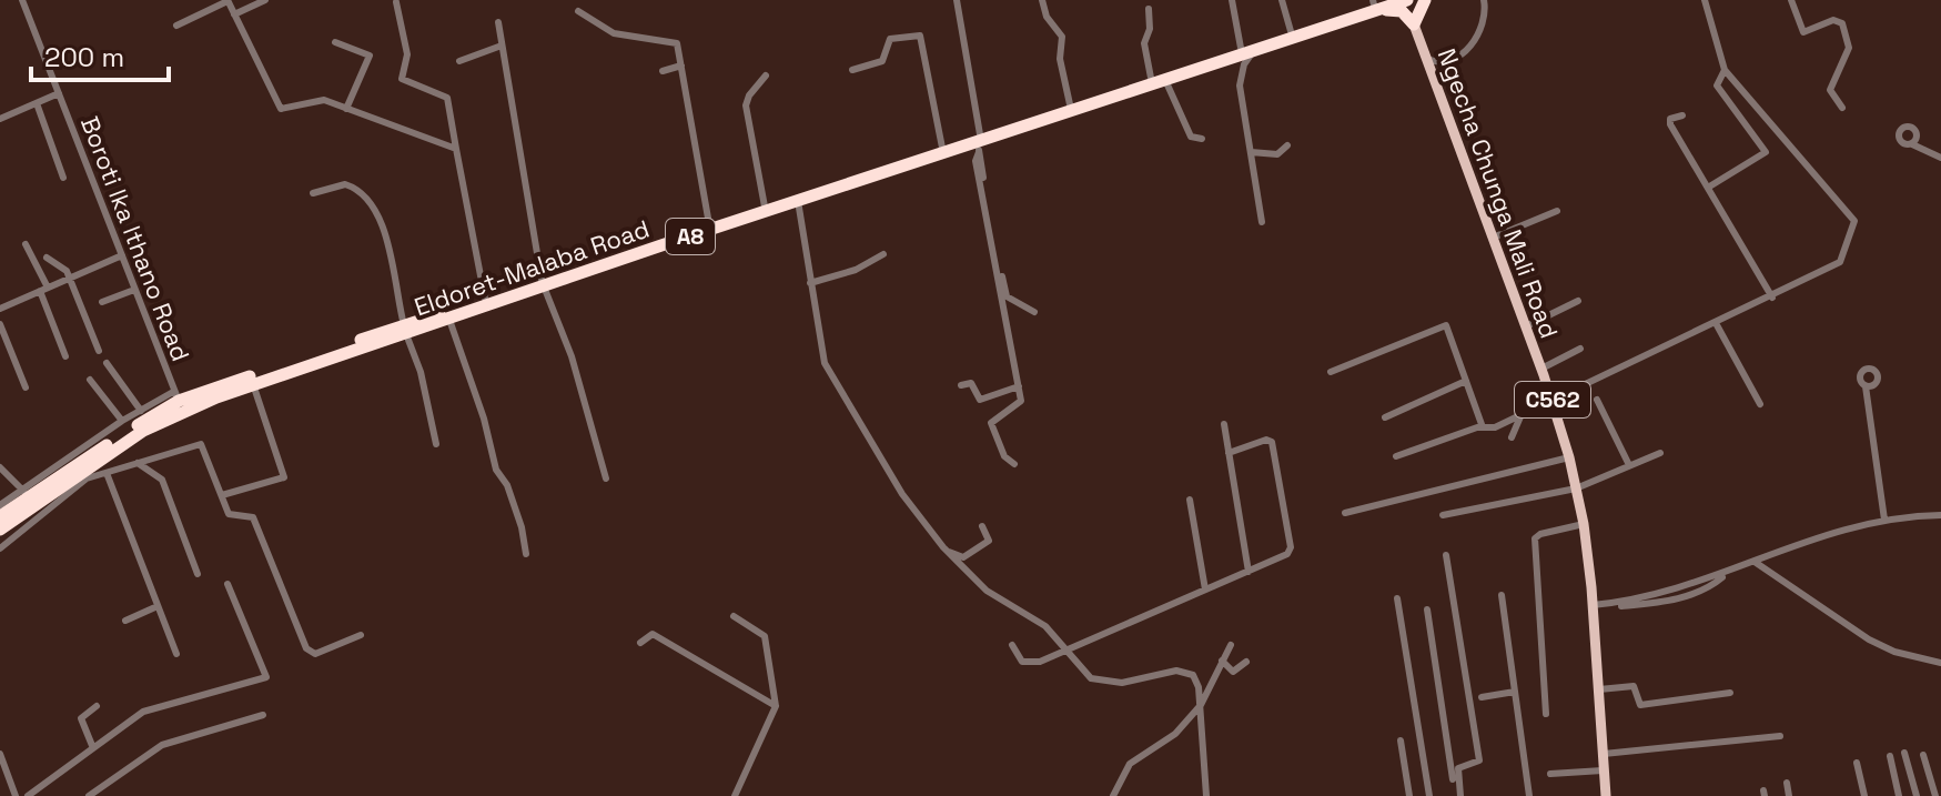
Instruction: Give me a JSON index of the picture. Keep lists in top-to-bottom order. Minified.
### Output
{"streets":{"highway":["A8","Eldoret-Malaba Road"],"main road":["Ngecha Chunga Mali Road","C562"],"street":["Boroti Ika Ithano Road"]},"crossings":[["Boroti Ika Ithano Road","Eldoret-Malaba Road"]],"scale_bar":"200 m"}
